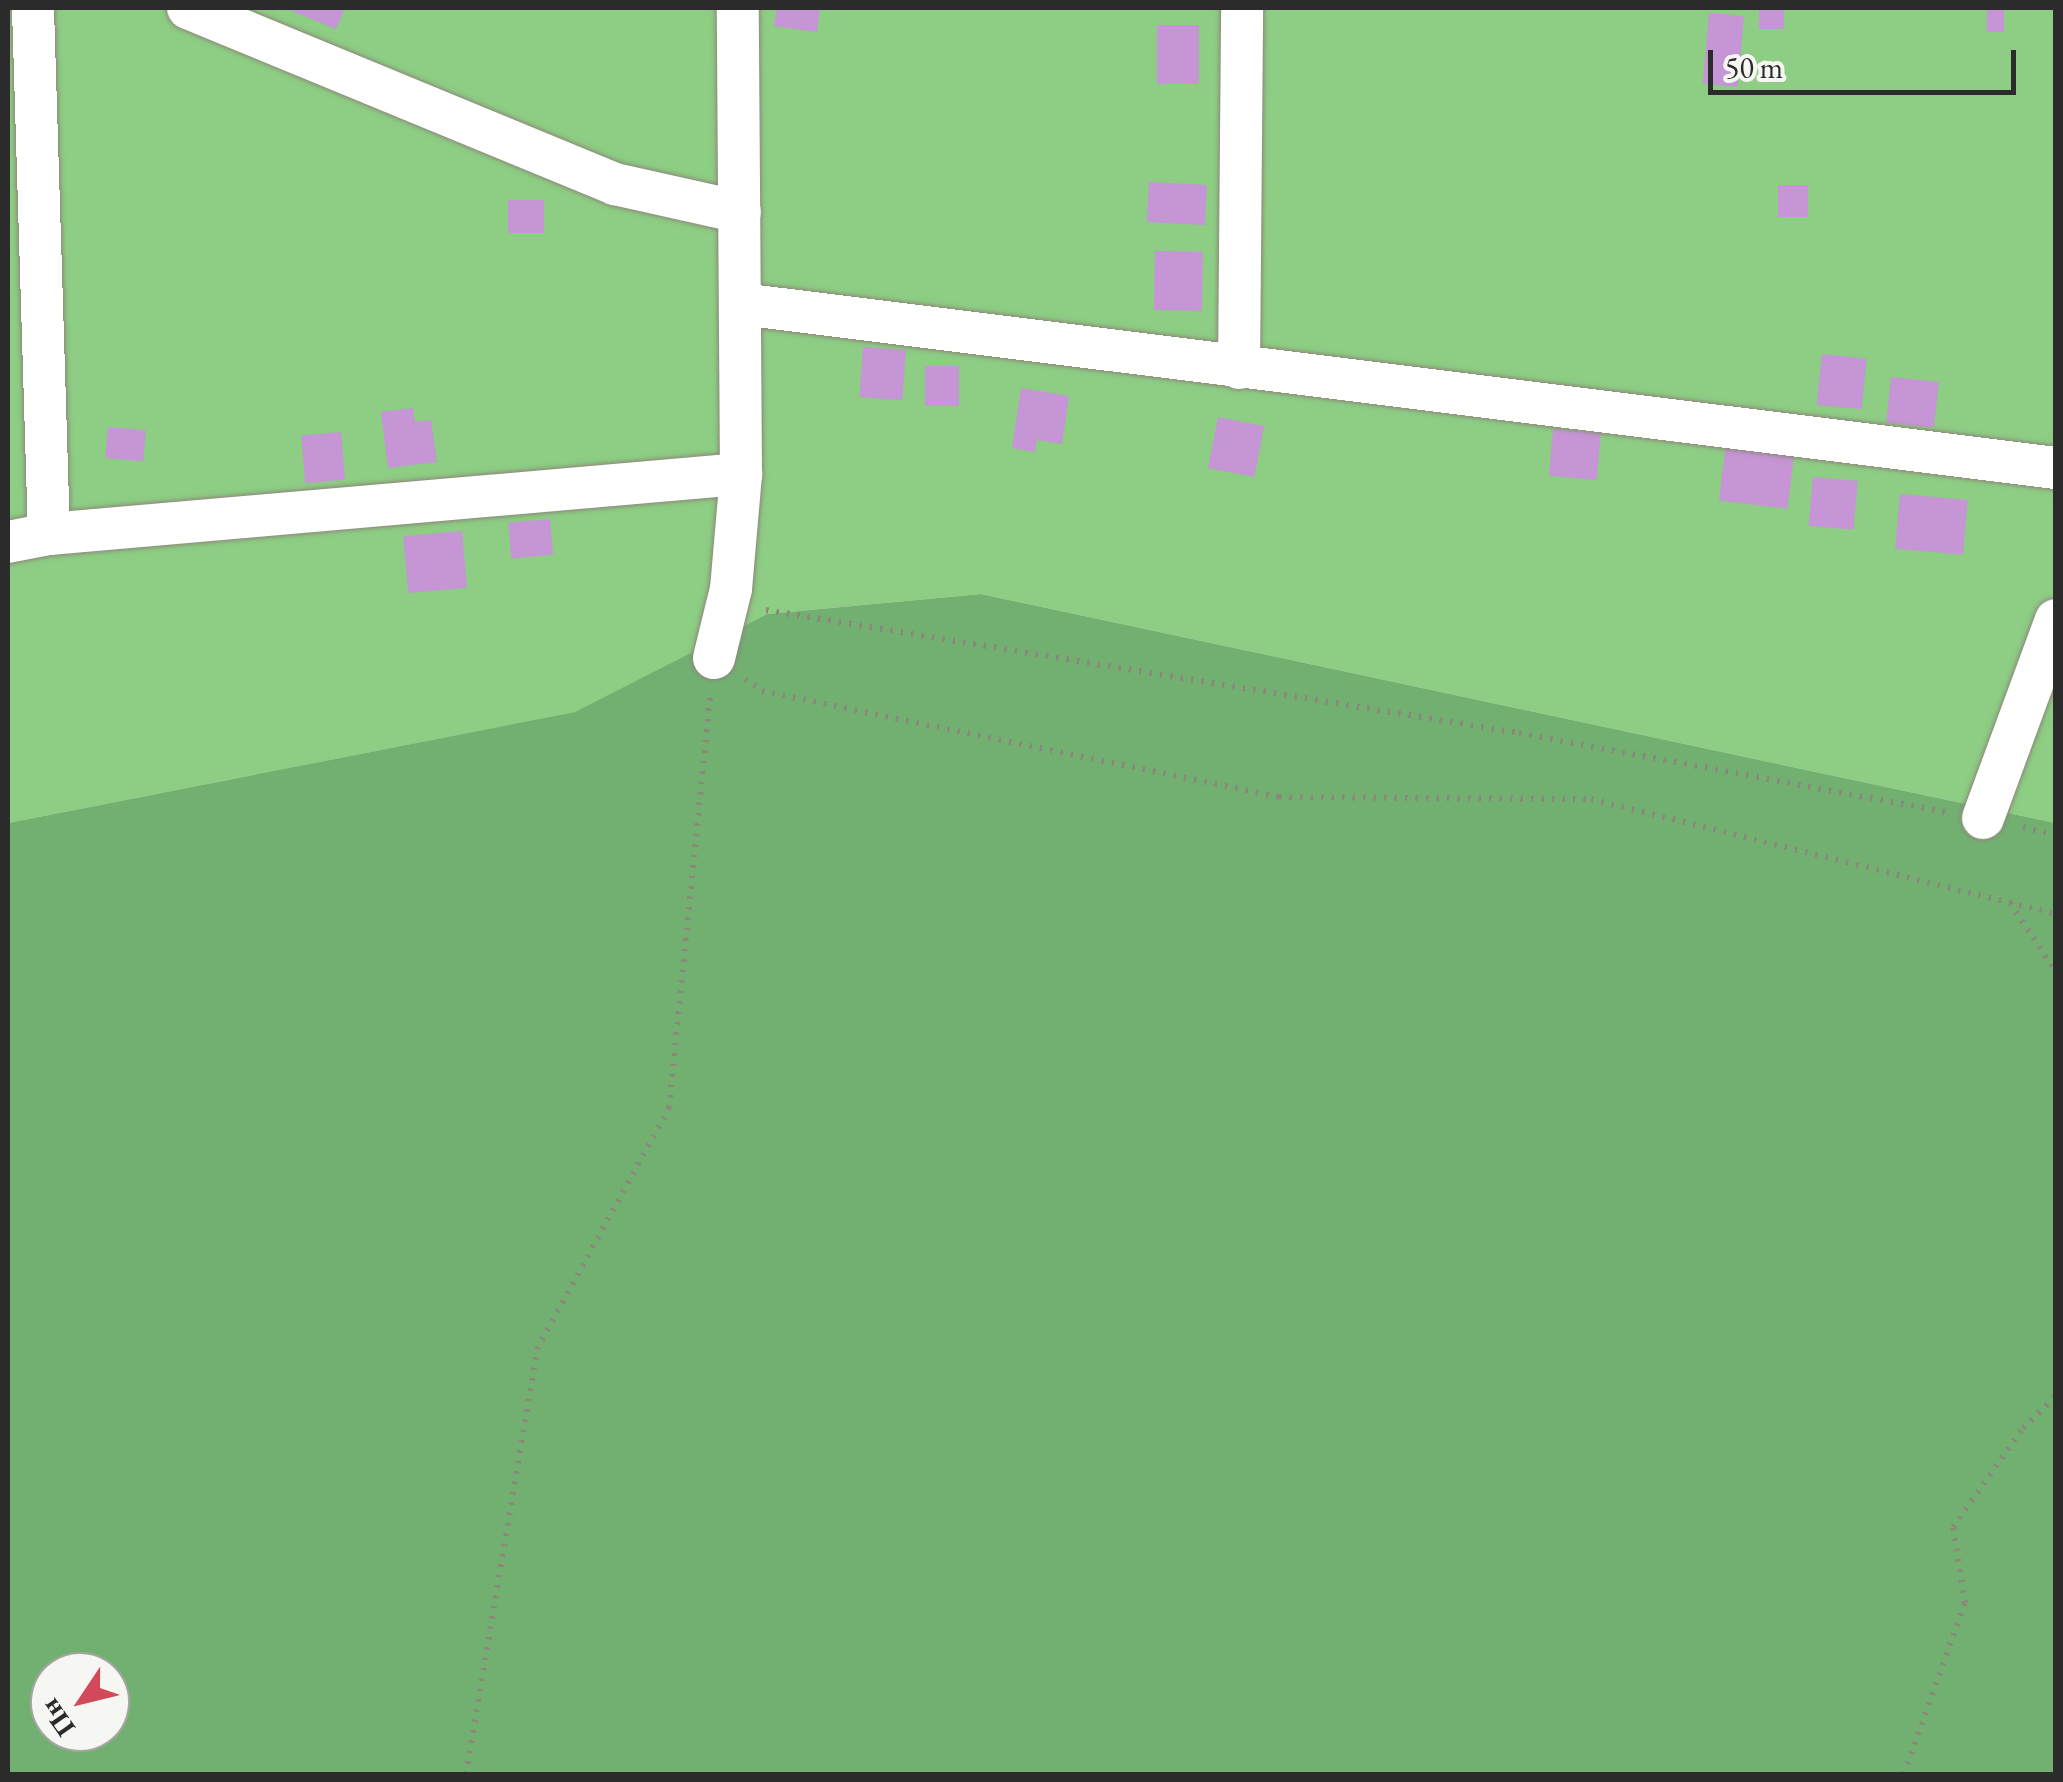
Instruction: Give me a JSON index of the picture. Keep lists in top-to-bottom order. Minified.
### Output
{"scale_bar":"50 m","north":"bottom left"}
